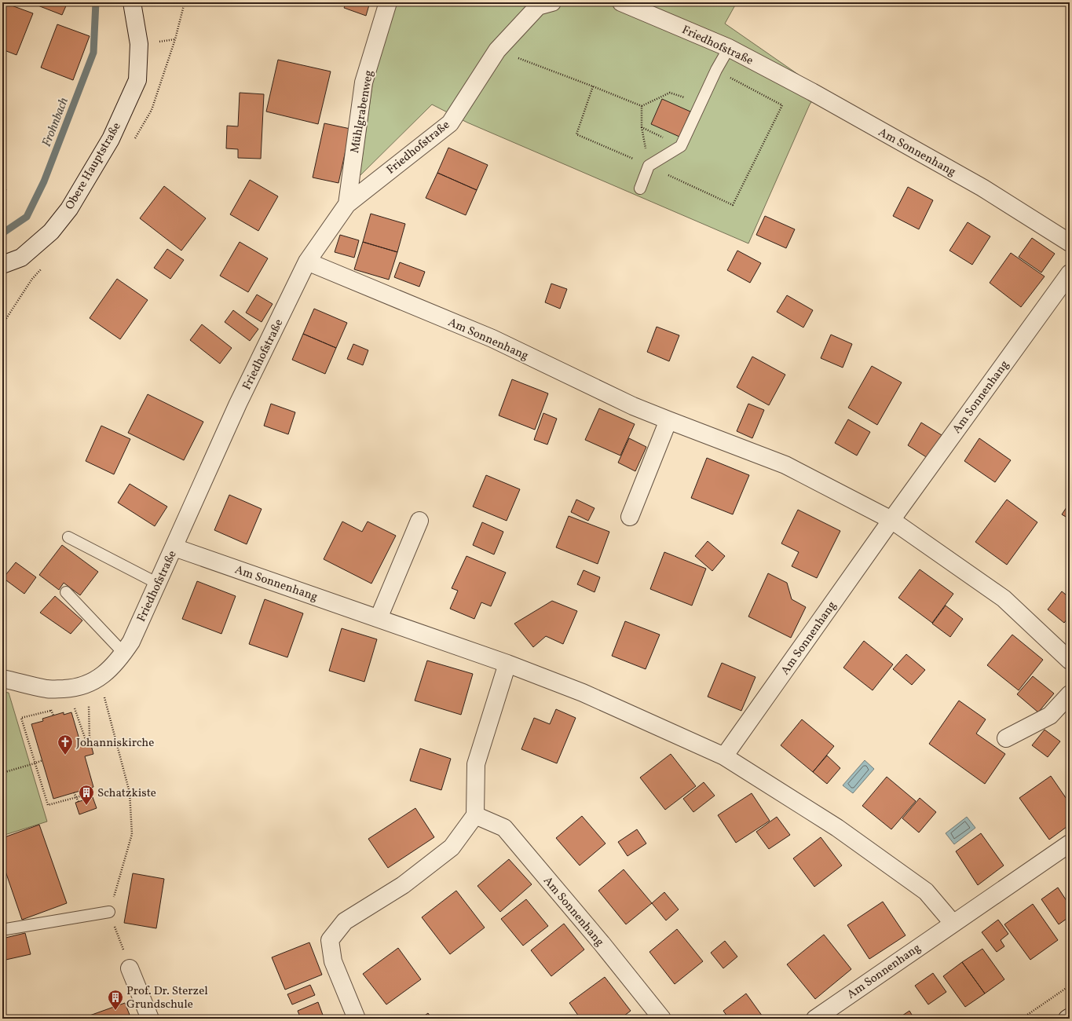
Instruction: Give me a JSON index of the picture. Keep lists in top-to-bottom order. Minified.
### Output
{"streets":{"street":["Friedhofstraße","Mühlgrabenweg","Am Sonnenhang","Obere Hauptstraße"]},"crossings":[["Friedhofstraße","Mühlgrabenweg"],["Friedhofstraße","Am Sonnenhang"]],"water":["Frohnbach"],"places":{"church":["Johanniskirche"],"building":["Schatzkiste","Prof. Dr. Sterzel Grundschule"]}}
